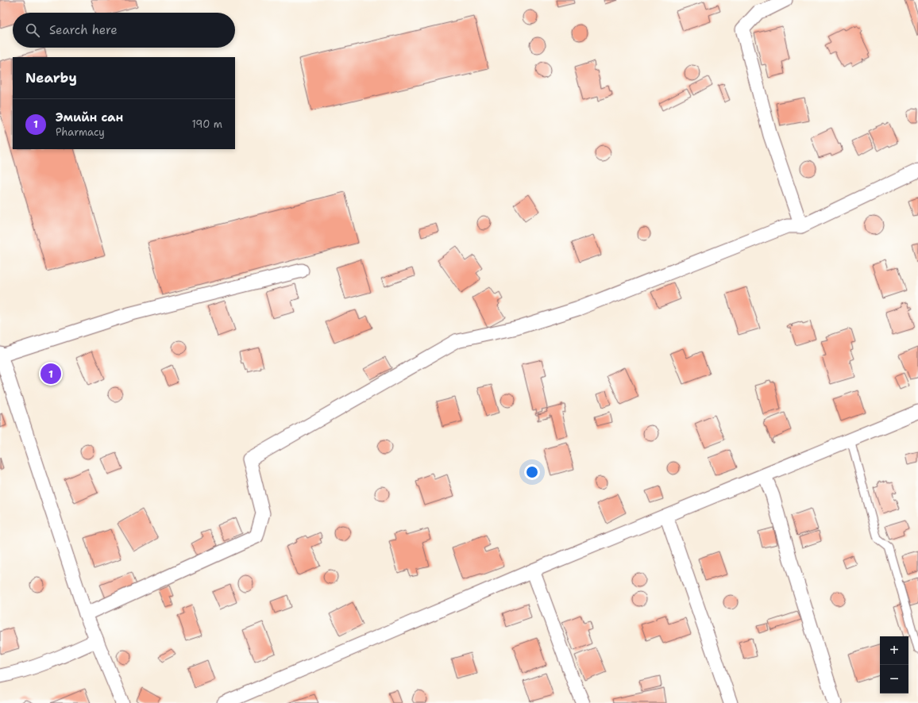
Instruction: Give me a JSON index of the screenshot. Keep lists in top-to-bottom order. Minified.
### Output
{"page":{"search":"Search here","heading":"Nearby","list":[{"mark":"1","name":"Эмийн сан","note":"Pharmacy","value":"190 m"}],"pins":"1","map_buttons":["+","−"]}}
